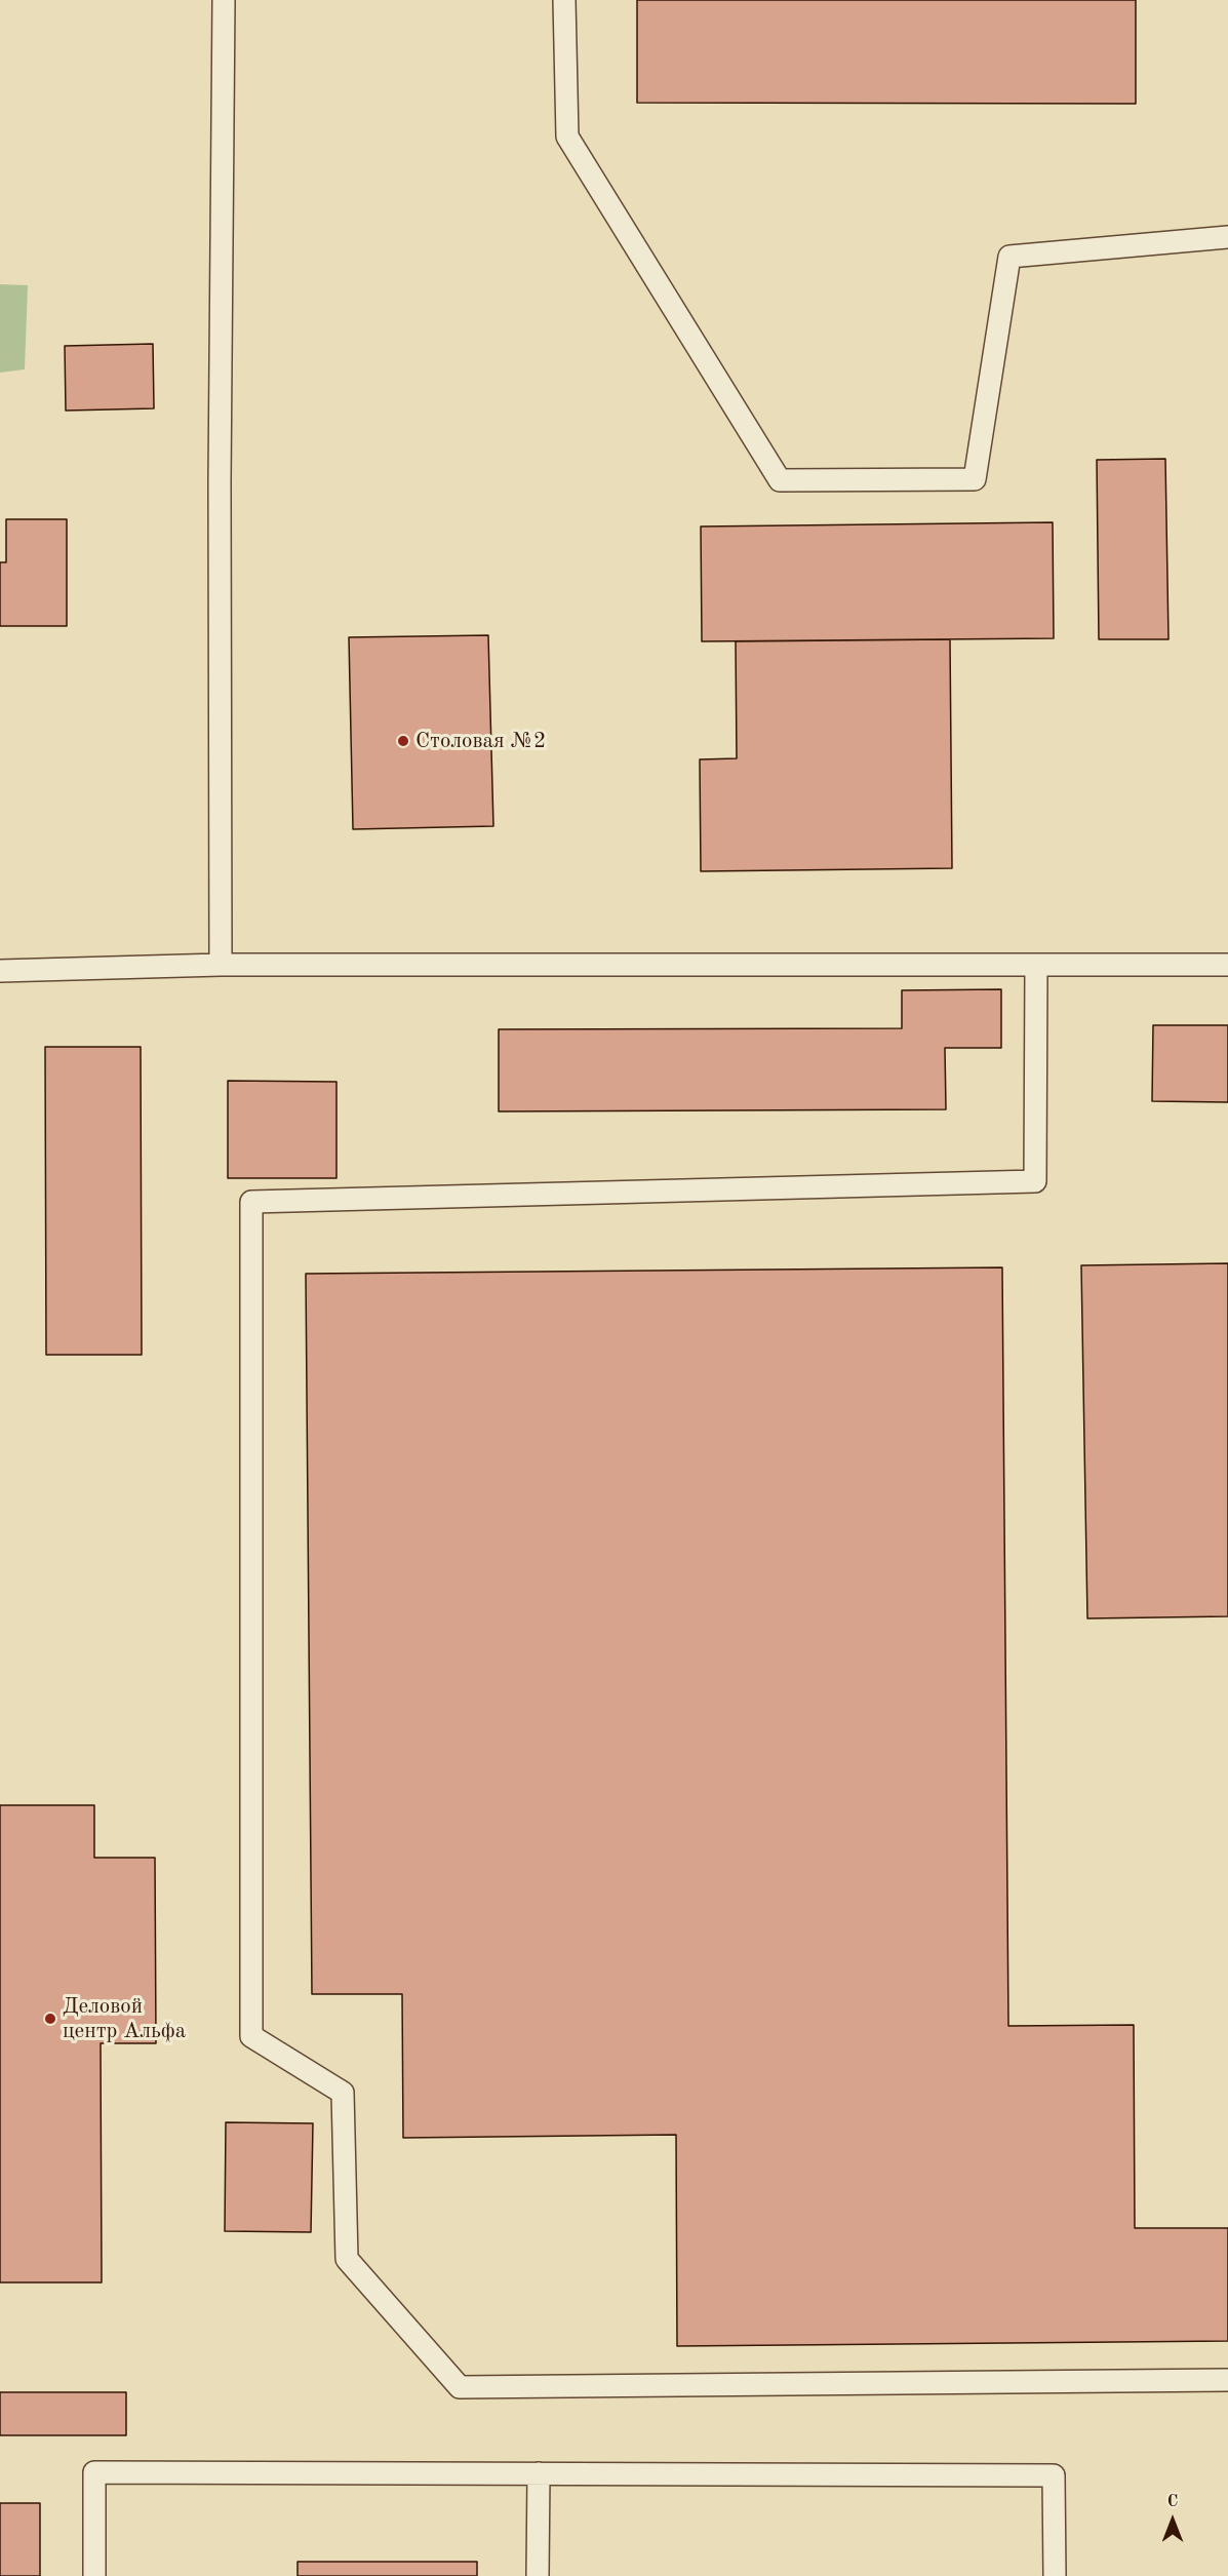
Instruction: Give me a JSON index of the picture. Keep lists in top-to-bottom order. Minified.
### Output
{"places":["Столовая №2","Деловой центр Альфа"],"north":"top"}
